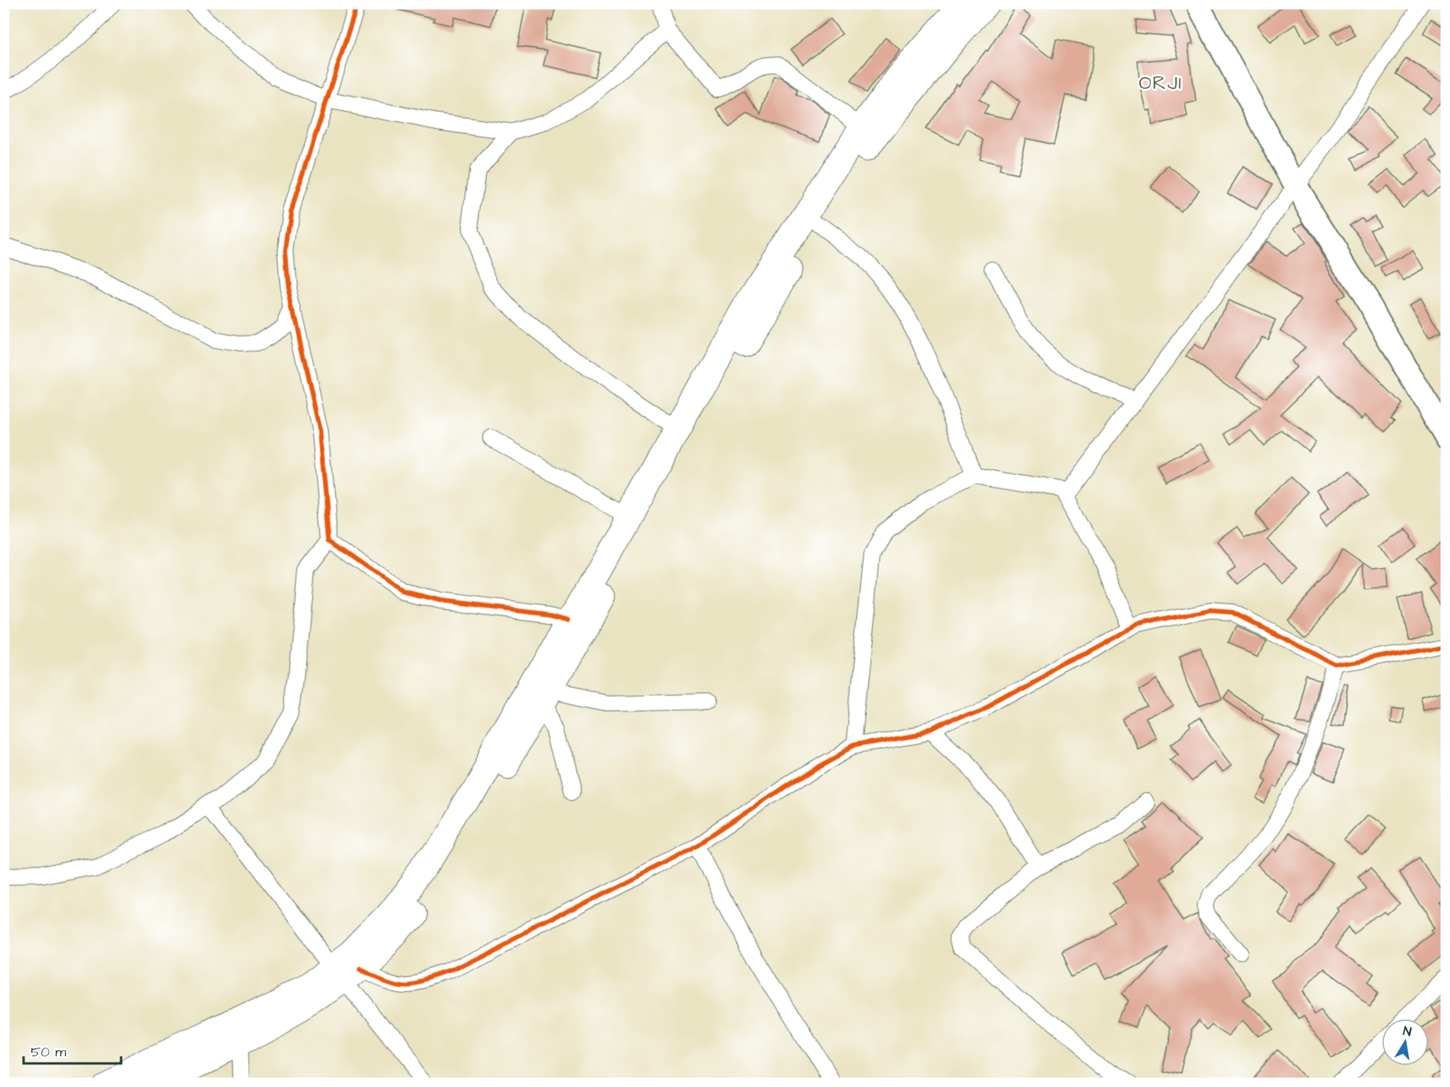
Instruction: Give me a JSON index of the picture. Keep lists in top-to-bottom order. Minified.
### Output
{"districts":["ORJI"],"scale_bar":"50 m","north":"top"}
